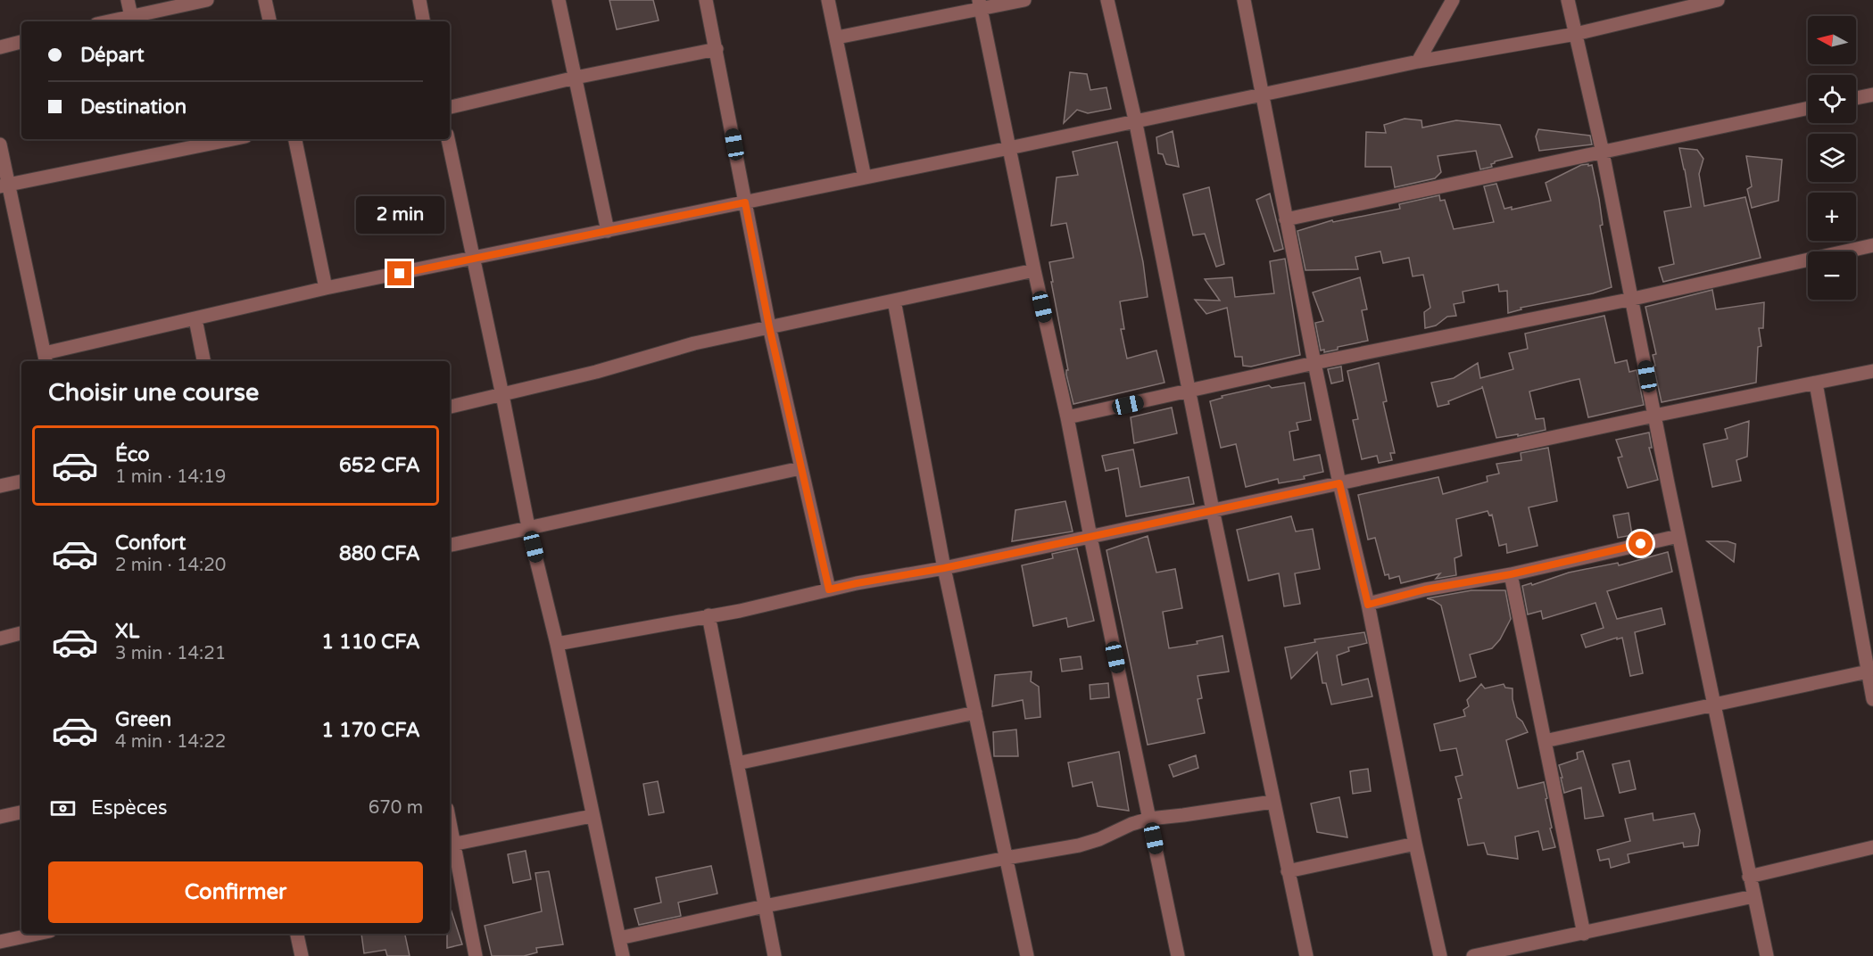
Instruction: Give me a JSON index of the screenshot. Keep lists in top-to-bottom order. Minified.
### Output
{"north":"left","page":{"map_buttons":["+","−"],"banner":["Départ","Destination"],"bubble":"2 min","heading":"Choisir une course","list":[{"name":"Éco","note":"1 min · 14:19","value":"652 CFA"},{"name":"Confort","note":"2 min · 14:20","value":"880 CFA"},{"name":"XL","note":"3 min · 14:21","value":"1 110 CFA"},{"name":"Green","note":"4 min · 14:22","value":"1 170 CFA"}],"pay":["Espèces","670 m"],"buttons":"Confirmer"}}
